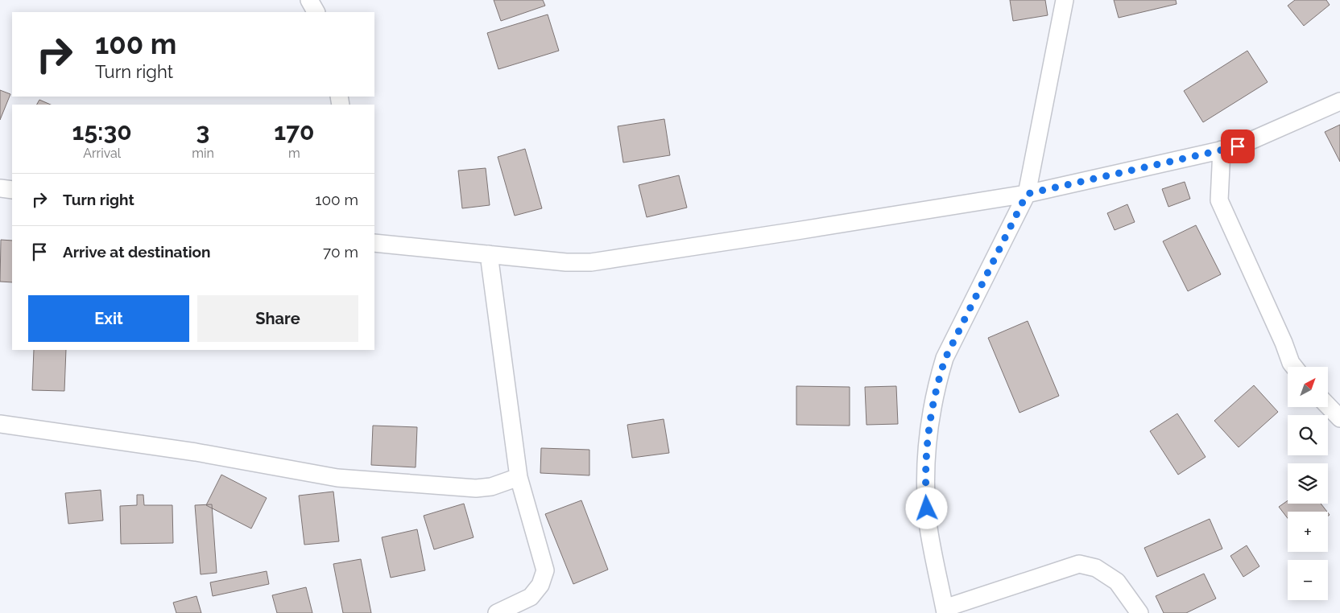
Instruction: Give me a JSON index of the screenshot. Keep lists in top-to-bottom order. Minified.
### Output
{"north":"top right","page":{"turn":["100 m","Turn right"],"eta":["15:30","Arrival","3","min","170","m"],"list":[{"name":"Turn right","value":"100 m"},{"name":"Arrive at destination","value":"70 m"}],"buttons":["Exit","Share"],"map_buttons":["+","−"]}}
